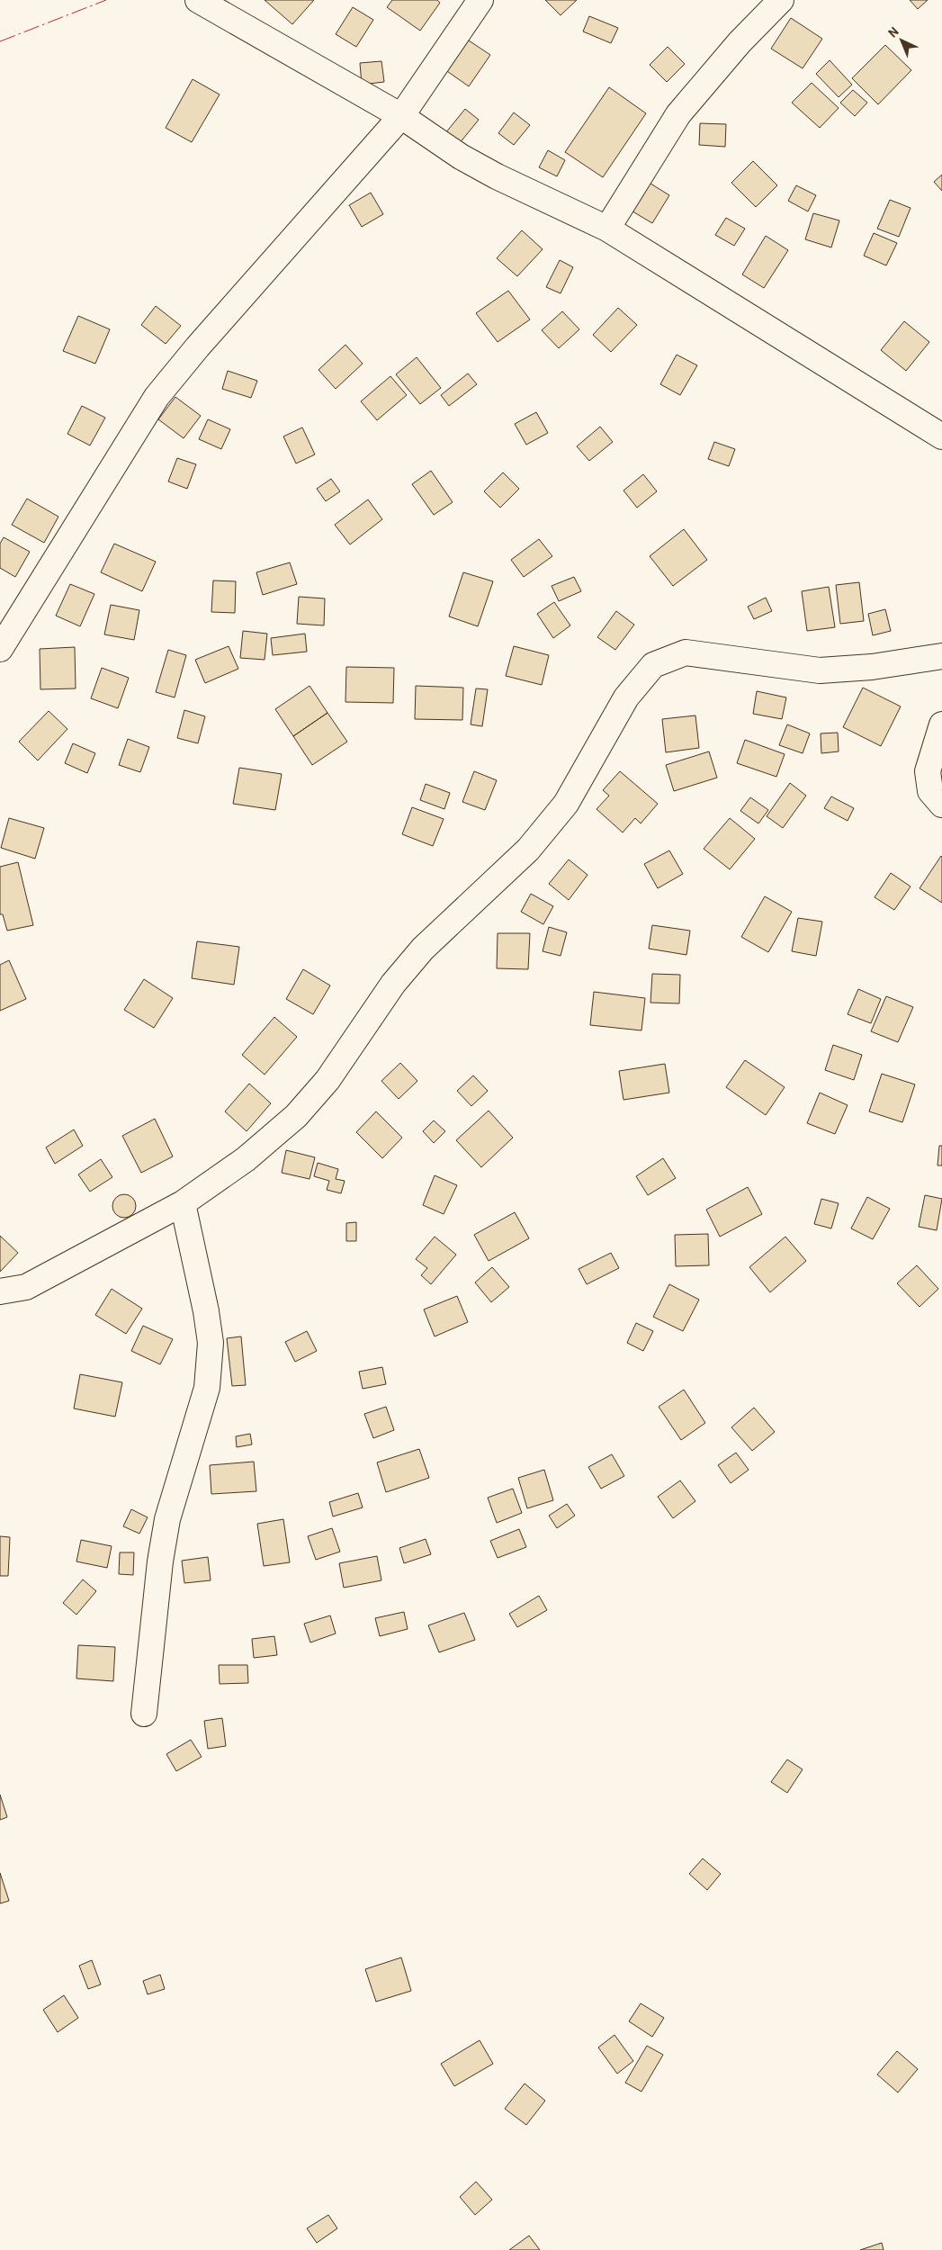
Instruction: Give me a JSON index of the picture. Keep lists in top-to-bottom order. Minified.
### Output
{"north":"top left"}
